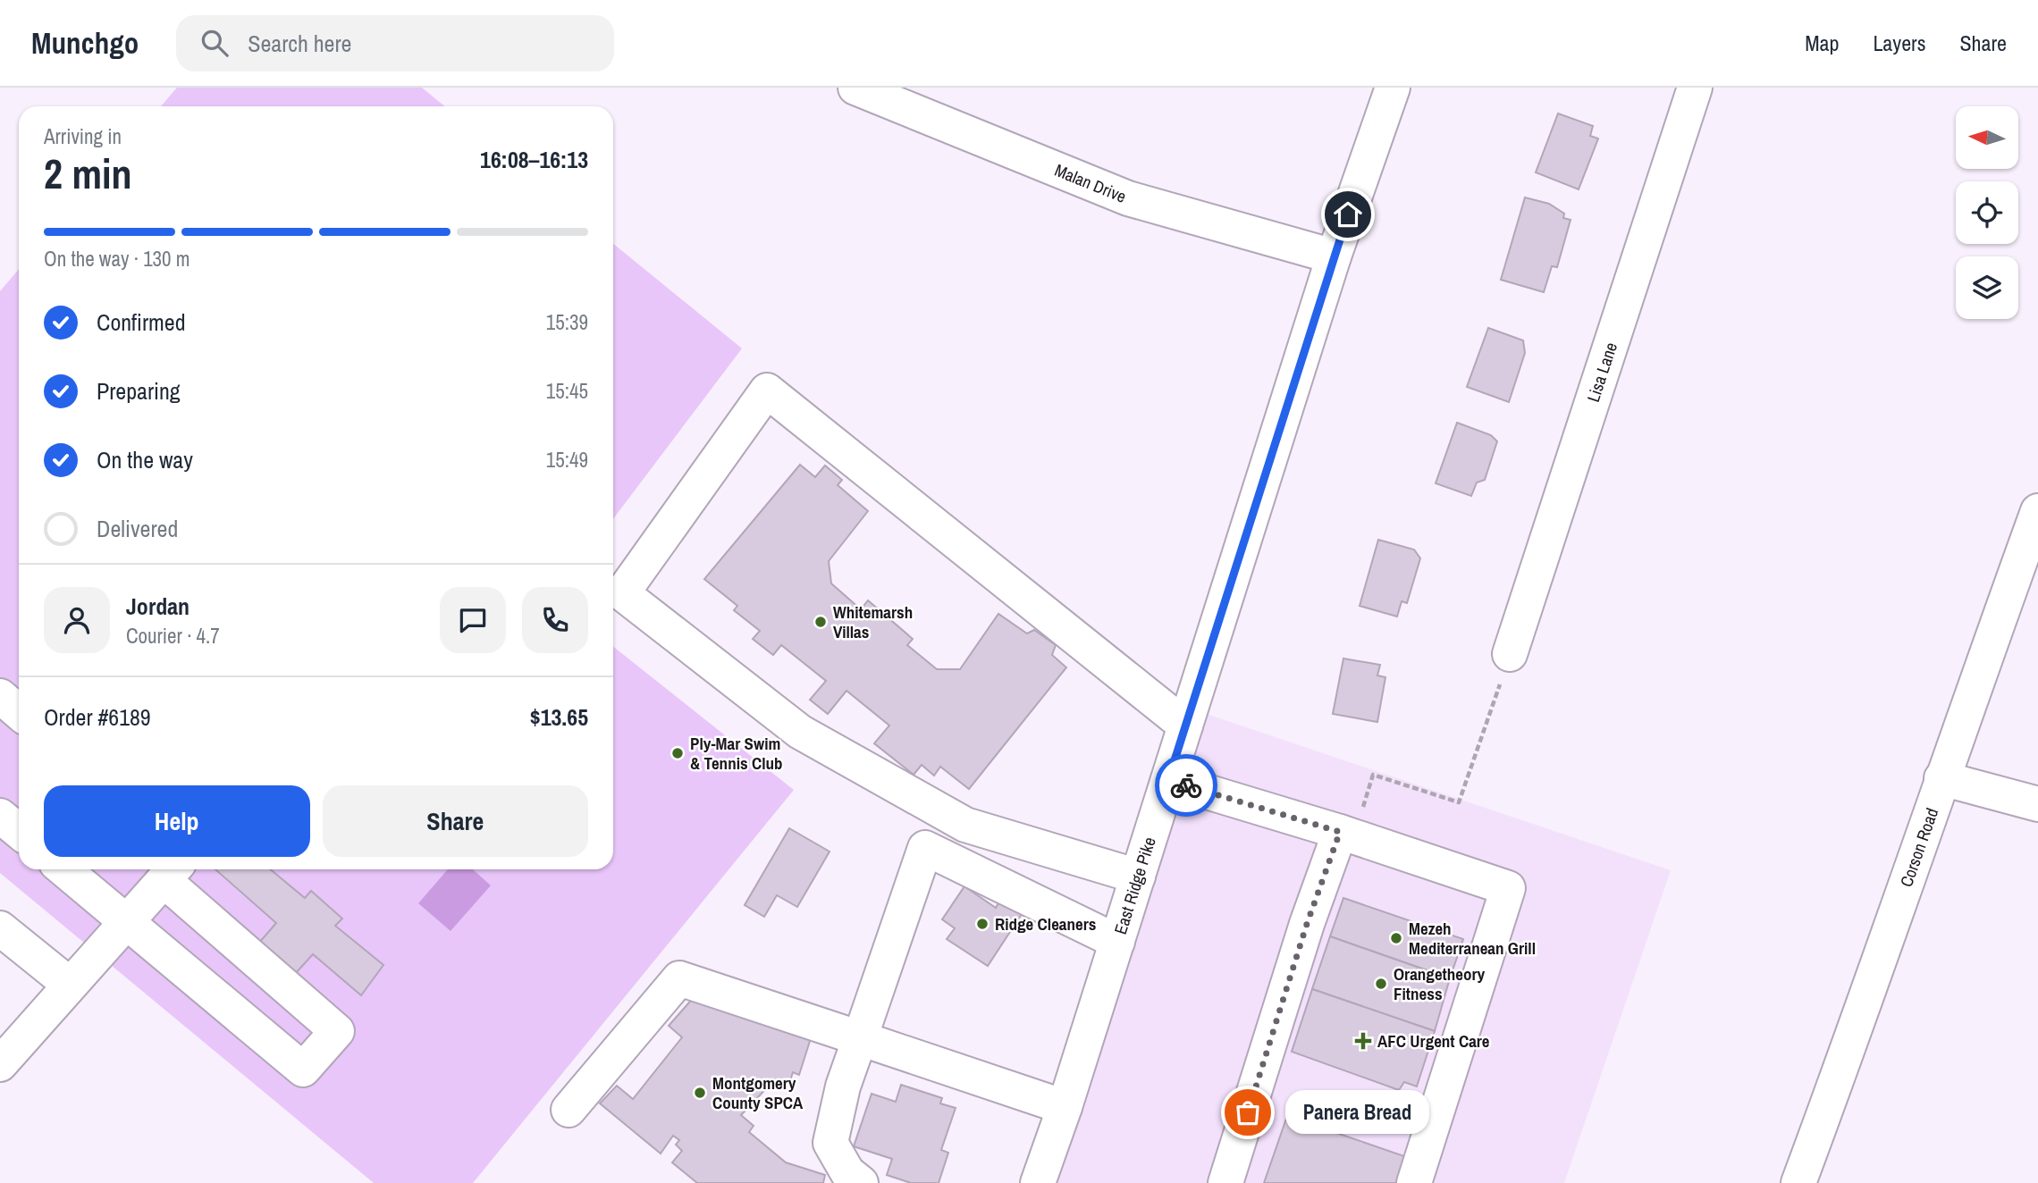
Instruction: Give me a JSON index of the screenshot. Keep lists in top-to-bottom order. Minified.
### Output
{"streets":{"street":["Malan Drive","Lisa Lane","Corson Road","East Ridge Pike"]},"crossings":[["Malan Drive","East Ridge Pike"]],"places":{"other":["Whitemarsh Villas","Ply-Mar Swim & Tennis Club","Ridge Cleaners","Mezeh Mediterranean Grill","Orangetheory Fitness","Montgomery County SPCA","Panera Bread"],"health":["AFC Urgent Care"]},"north":"left","page":{"header":"Munchgo","search":"Search here","nav":["Map","Layers","Share"],"heading":["2 min","Arriving in","16:08–16:13"],"panel":["Jordan","Courier · 4.7","Order #6189","$13.65"],"bar":"On the way · 130 m","list":[["Confirmed","15:39"],["Preparing","15:45"],["On the way","15:49"],"Delivered"],"buttons":["Help","Share"],"bubble":"Panera Bread"}}
